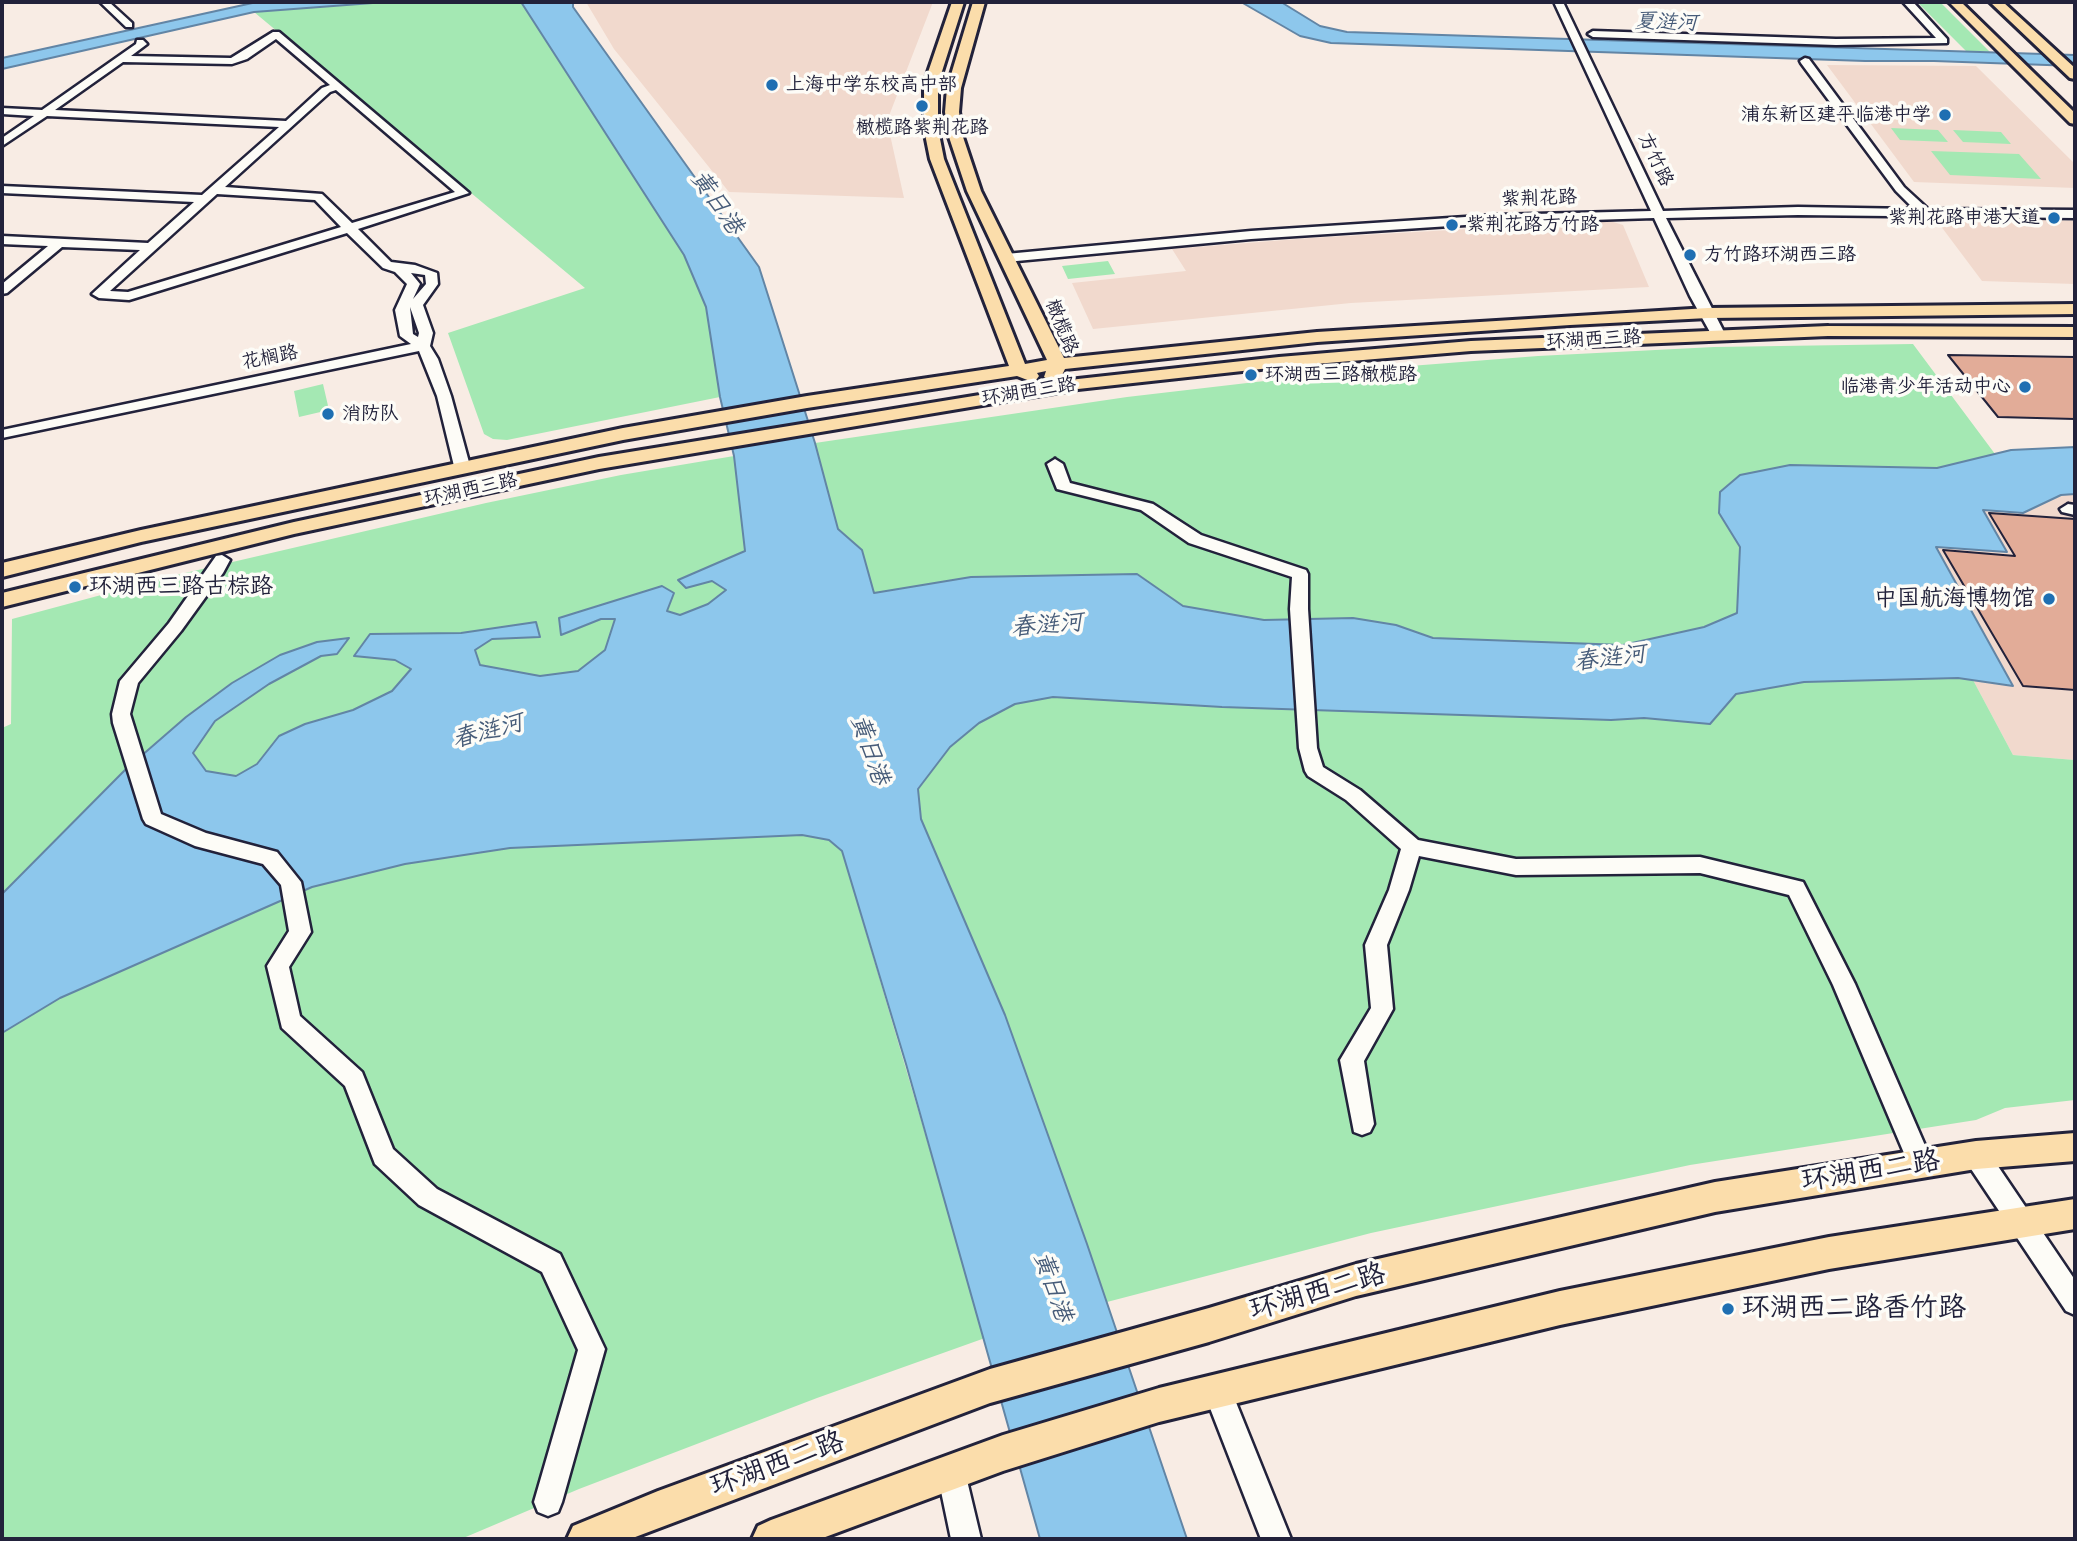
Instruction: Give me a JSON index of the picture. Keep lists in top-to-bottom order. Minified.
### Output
{"streets":{"main road":["橄榄路","环湖西三路","环湖西二路"],"street":["方竹路","紫荆花路","花榈路"]},"crossings":[["方竹路","紫荆花路"],["方竹路","环湖西三路"],["紫荆花路","橄榄路"],["橄榄路","环湖西三路"]],"water":["夏涟河","黄日港","春涟河"],"places":["上海中学东校高中部","橄榄路紫荆花路","浦东新区建平临港中学","紫荆花路申港大道","紫荆花路方竹路","方竹路环湖西三路","环湖西三路橄榄路","临港青少年活动中心","消防队","环湖西三路古棕路","中国航海博物馆","环湖西二路香竹路"]}
